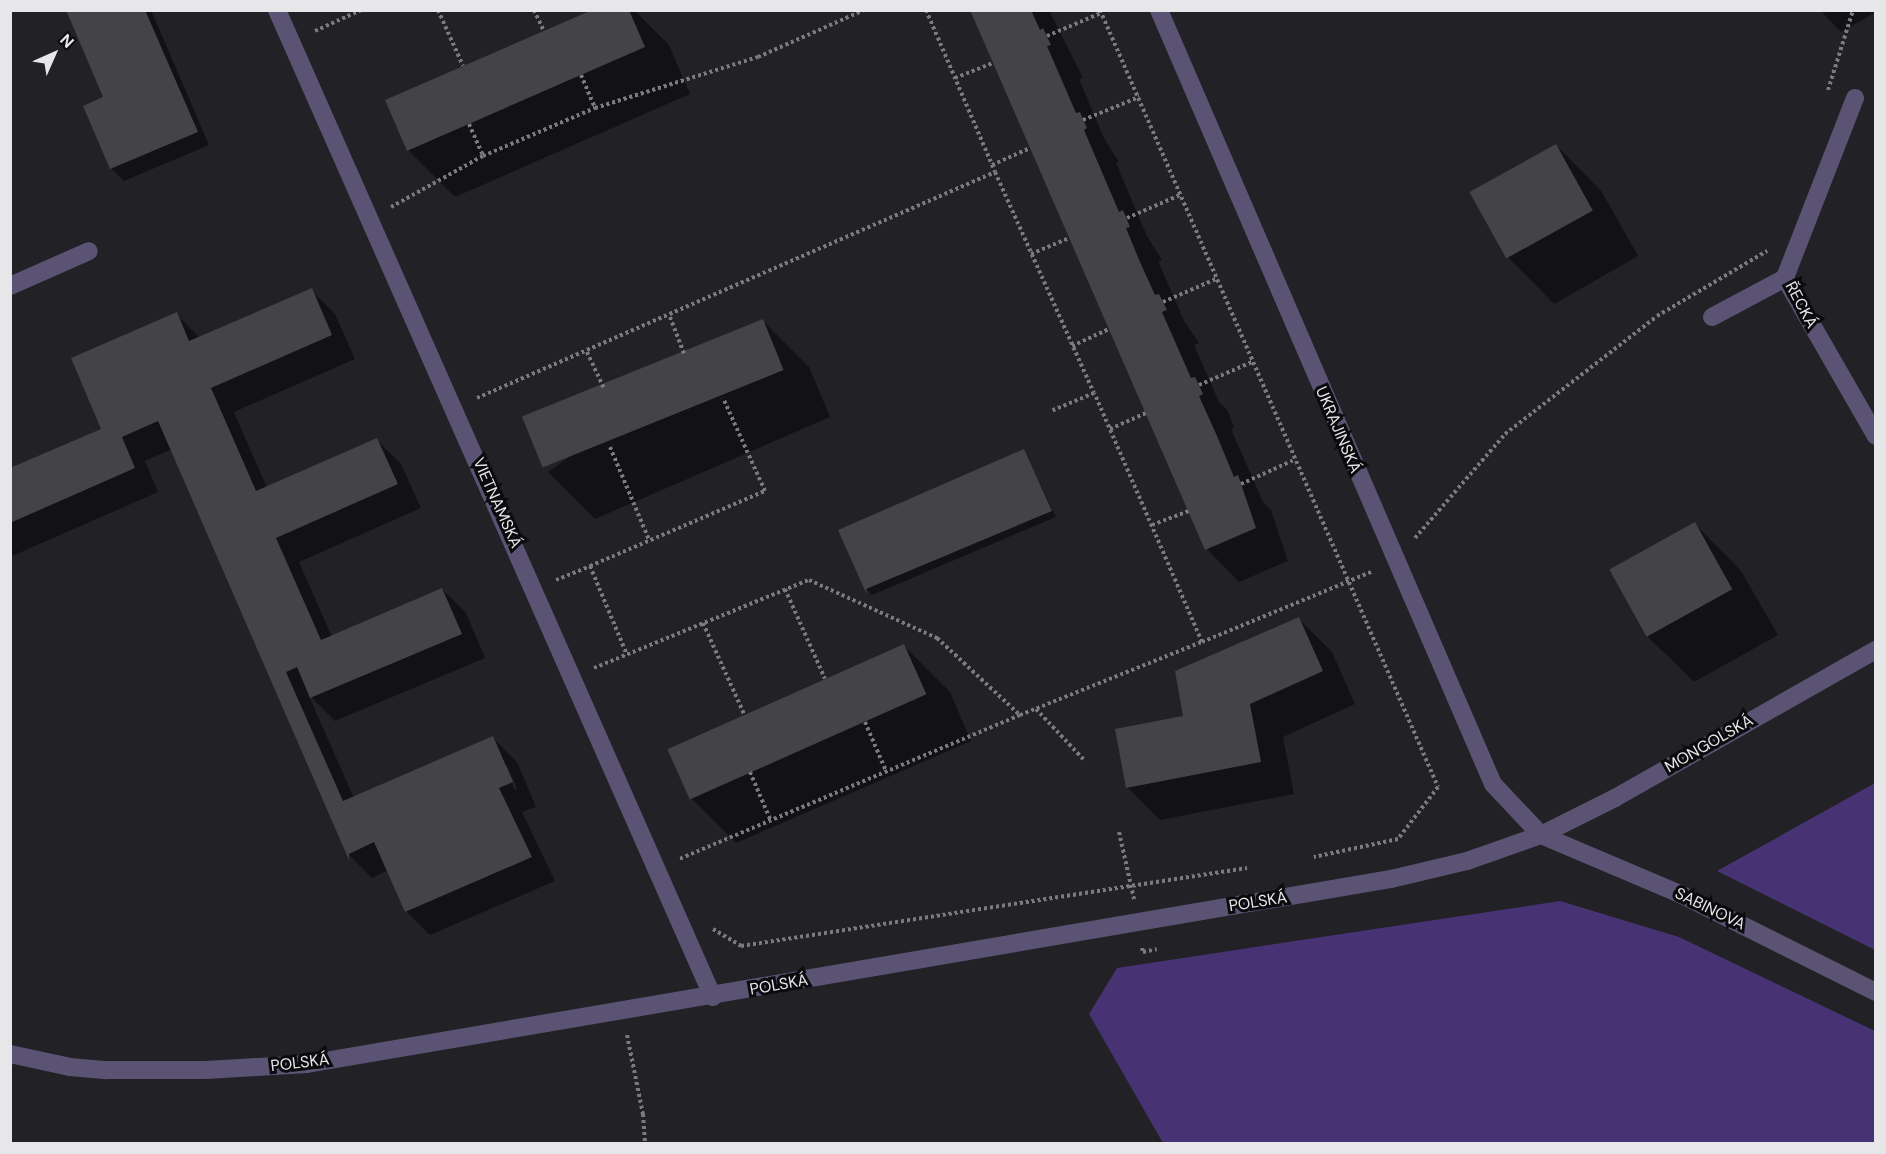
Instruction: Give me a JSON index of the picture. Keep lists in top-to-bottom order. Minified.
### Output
{"streets":{"street":["ŘECKÁ","UKRAJINSKÁ","VIETNAMSKÁ","MONGOLSKÁ","POLSKÁ","SABINOVA"]},"crossings":[["UKRAJINSKÁ","MONGOLSKÁ"],["UKRAJINSKÁ","POLSKÁ"],["UKRAJINSKÁ","SABINOVA"],["VIETNAMSKÁ","POLSKÁ"],["MONGOLSKÁ","POLSKÁ"],["MONGOLSKÁ","SABINOVA"],["POLSKÁ","SABINOVA"]],"north":"top right"}
